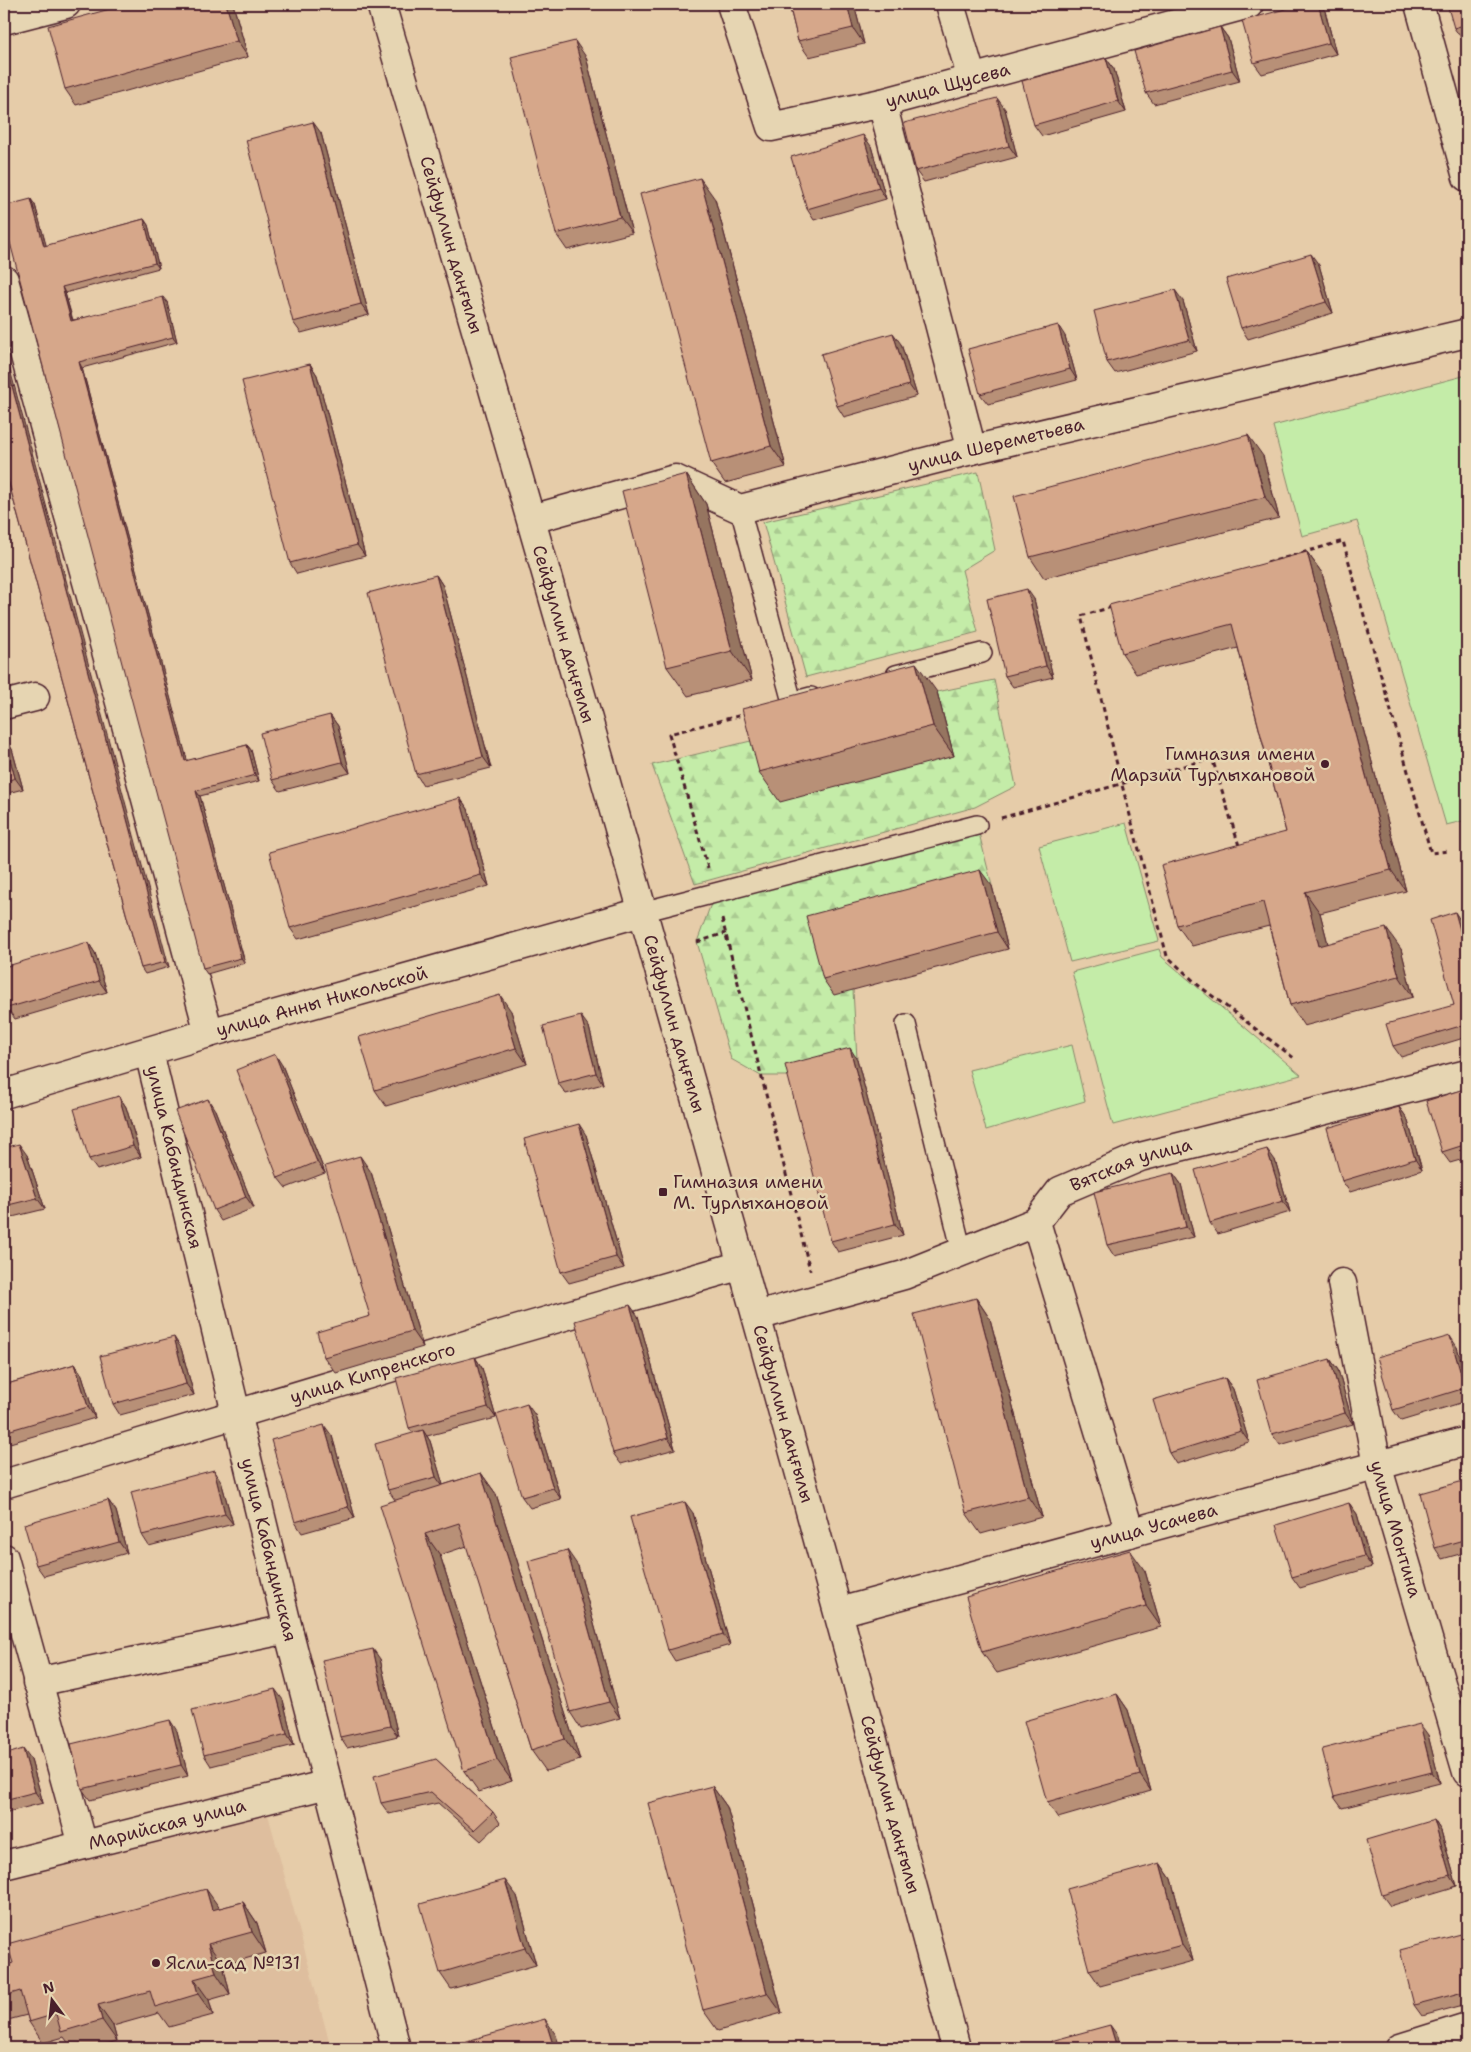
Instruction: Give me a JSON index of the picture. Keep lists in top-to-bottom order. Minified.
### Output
{"streets":{"street":["улица Щусева","Сейфуллин даңғылы","улица Шереметьева","улица Анны Никольской","улица Кабандинская","Вятская улица","улица Кипренского","улица Усачева","улица Монтина","Марийская улица"]},"crossings":[["Сейфуллин даңғылы","улица Анны Никольской"],["Сейфуллин даңғылы","Вятская улица"],["Сейфуллин даңғылы","улица Кипренского"],["Сейфуллин даңғылы","улица Усачева"],["улица Анны Никольской","улица Кабандинская"],["улица Кабандинская","улица Кипренского"],["улица Кабандинская","Марийская улица"],["улица Усачева","улица Монтина"]],"places":{"other":["Гимназия имени Марзии Турлыхановой","Ясли-сад №131"],"transit":["Гимназия имени М. Турлыхановой"]},"north":"top"}
